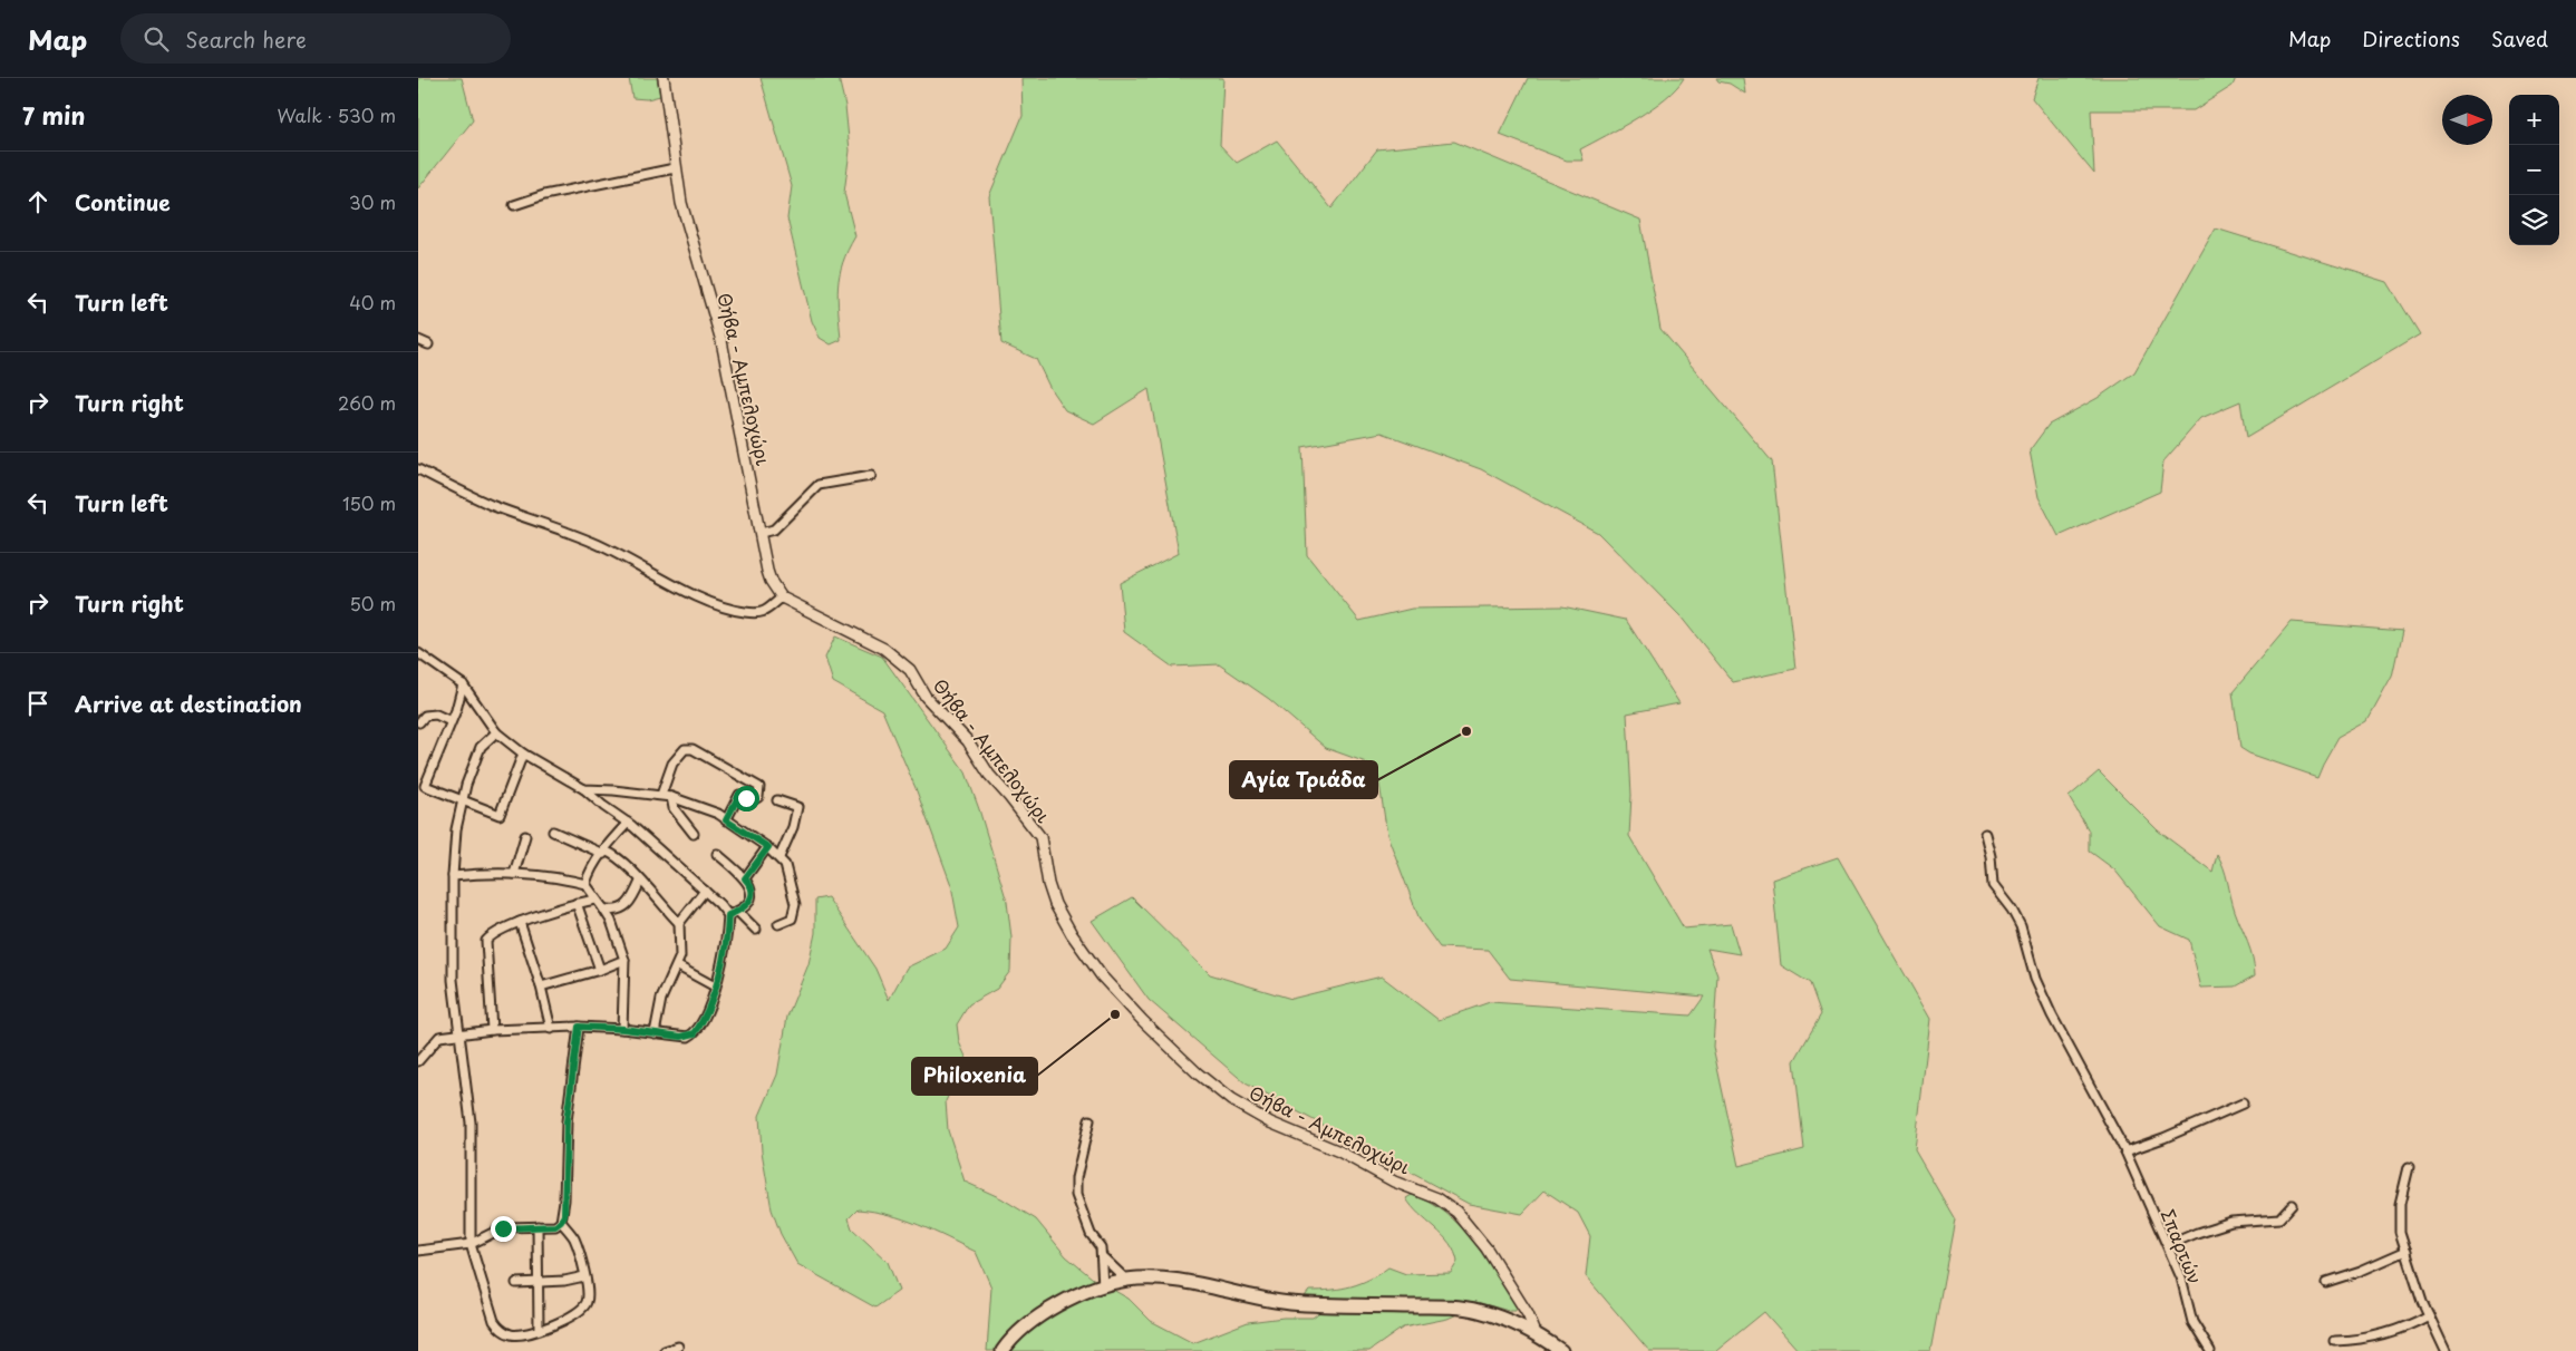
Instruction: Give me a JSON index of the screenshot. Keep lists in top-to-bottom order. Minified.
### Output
{"streets":{"street":["Θήβα - Αμπελοχώρι","Σπαρτών"]},"places":["Αγία Τριάδα","Philoxenia"],"north":"right","page":{"header":"Map","search":"Search here","nav":["Map","Directions","Saved"],"heading":["7 min","Walk · 530 m"],"map_buttons":["+","−"],"list":[["Continue","30 m"],["Turn left","40 m"],["Turn right","260 m"],["Turn left","150 m"],["Turn right","50 m"],"Arrive at destination"]}}
